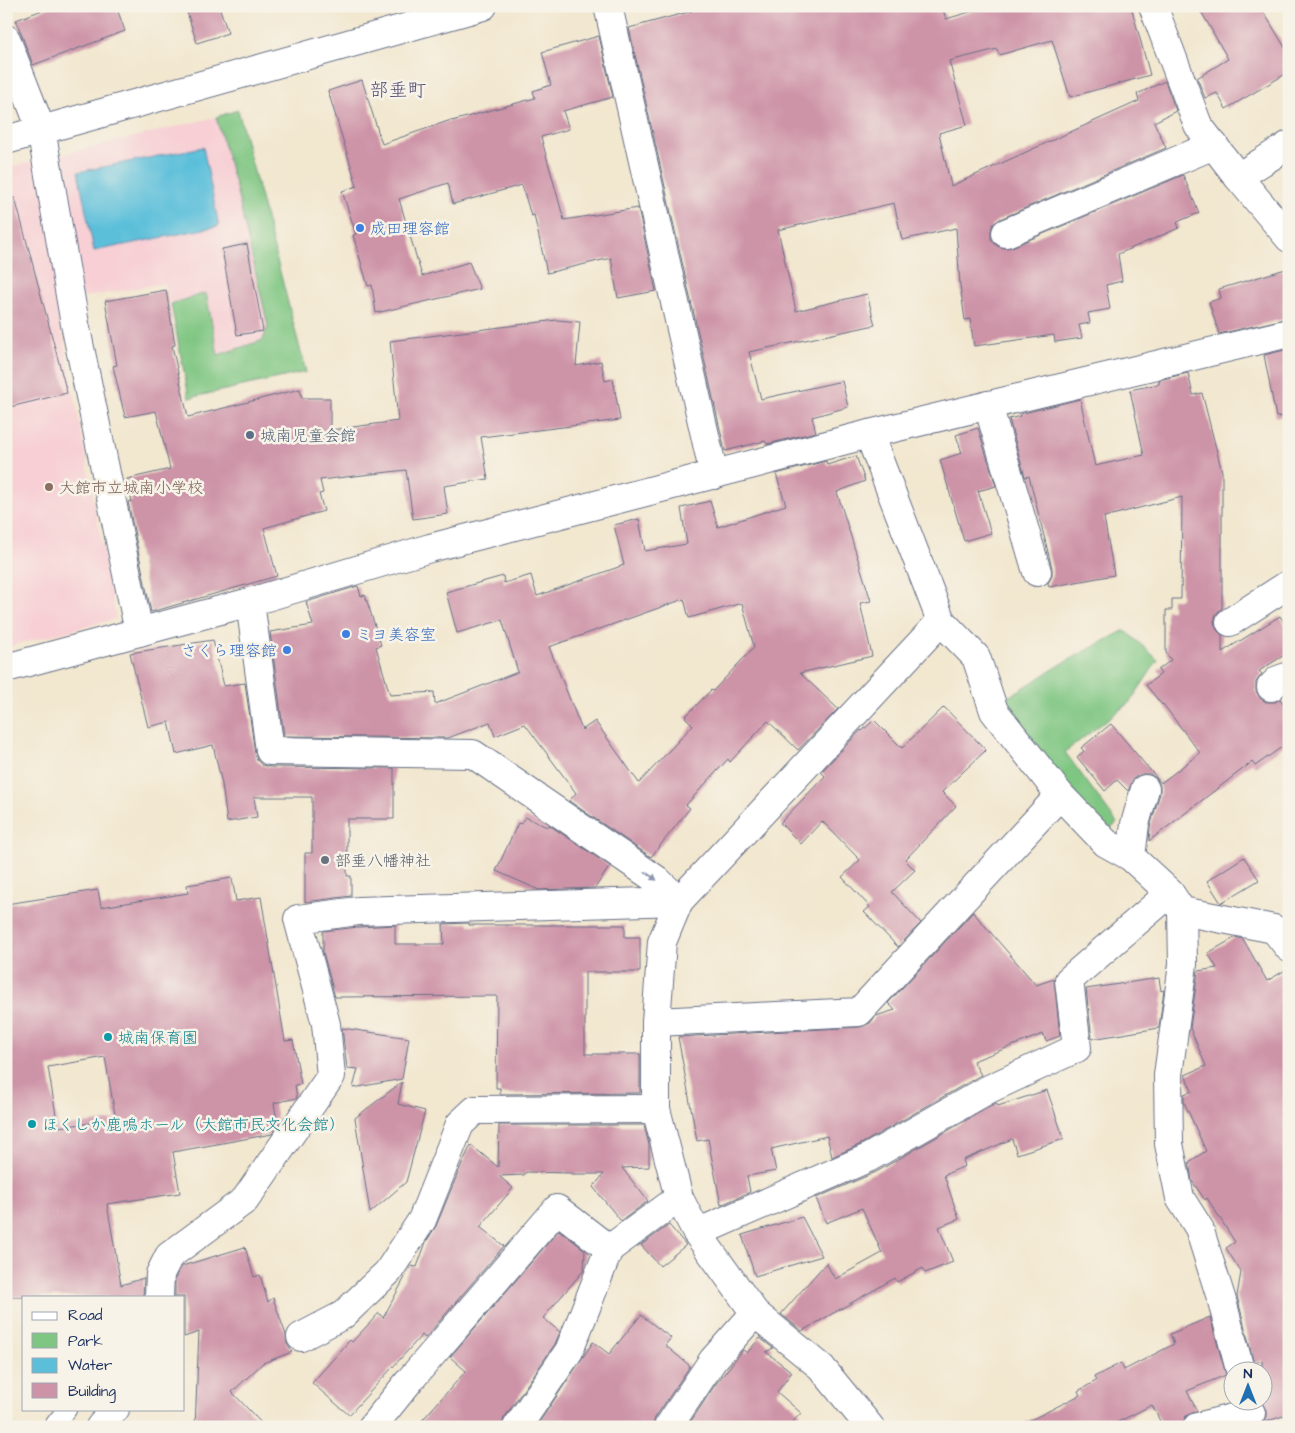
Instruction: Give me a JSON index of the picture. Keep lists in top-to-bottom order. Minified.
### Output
{"districts":["部垂町"],"places":["成田理容館","城南児童会館","大館市立城南小学校","ミヨ美容室","さくら理容館","部垂八幡神社","城南保育園","ほくしか鹿鳴ホール（大館市民文化会館）"],"legend":["Road","Park","Water","Building"],"north":"top"}
